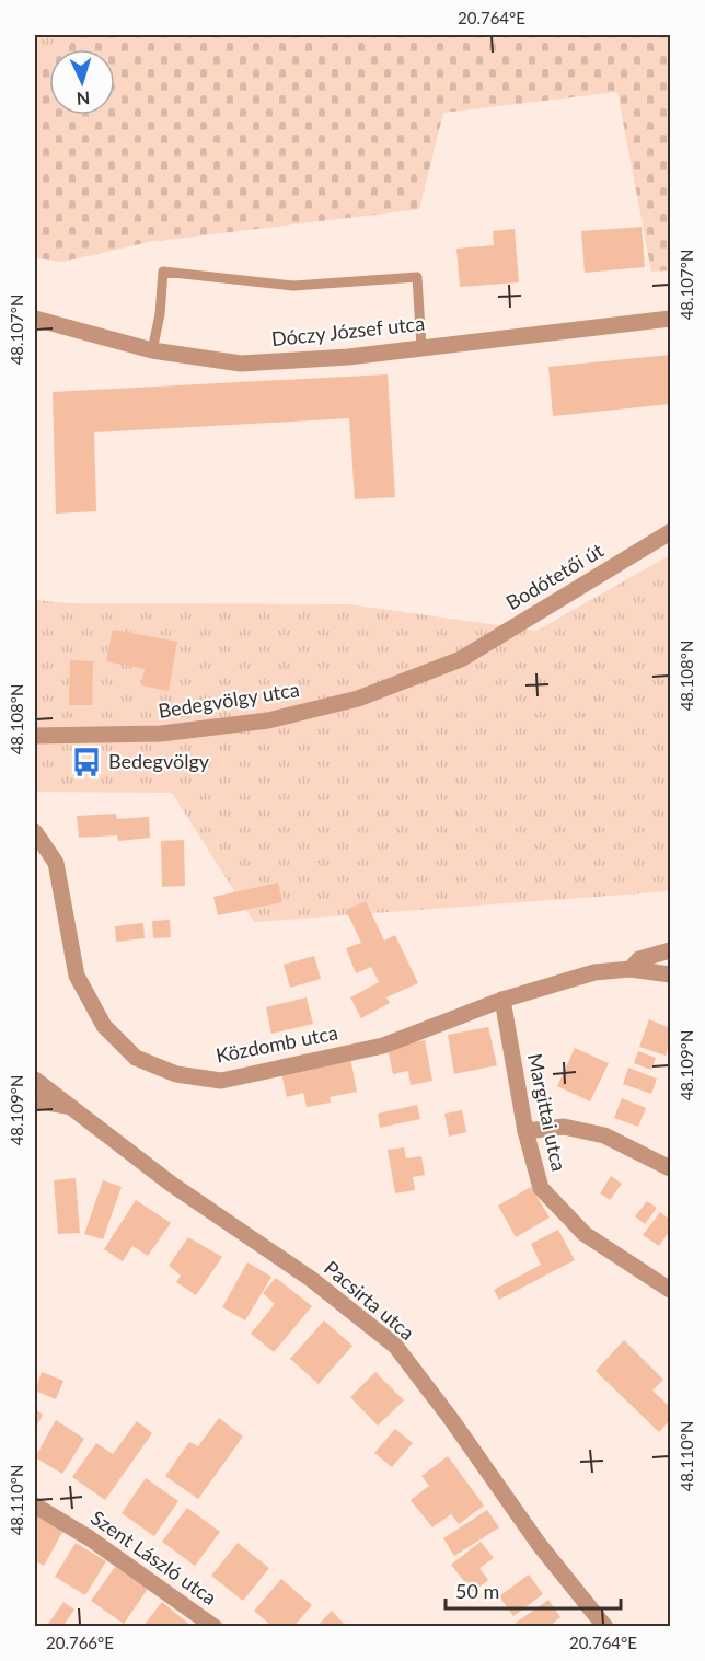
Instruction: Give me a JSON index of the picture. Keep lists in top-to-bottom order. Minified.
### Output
{"streets":{"street":["Dóczy József utca","Bodótetői út","Bedegvölgy utca","Közdomb utca","Margittai utca","Pacsirta utca","Szent László utca"]},"crossings":[["Bodótetői út","Bedegvölgy utca"],["Közdomb utca","Margittai utca"]],"places":{"bus stop":["Bedegvölgy"]},"scale_bar":"50 m","north":"bottom","coordinates":["20.764°E","48.107°N","48.108°N","48.109°N","48.110°N","20.766°E"]}
